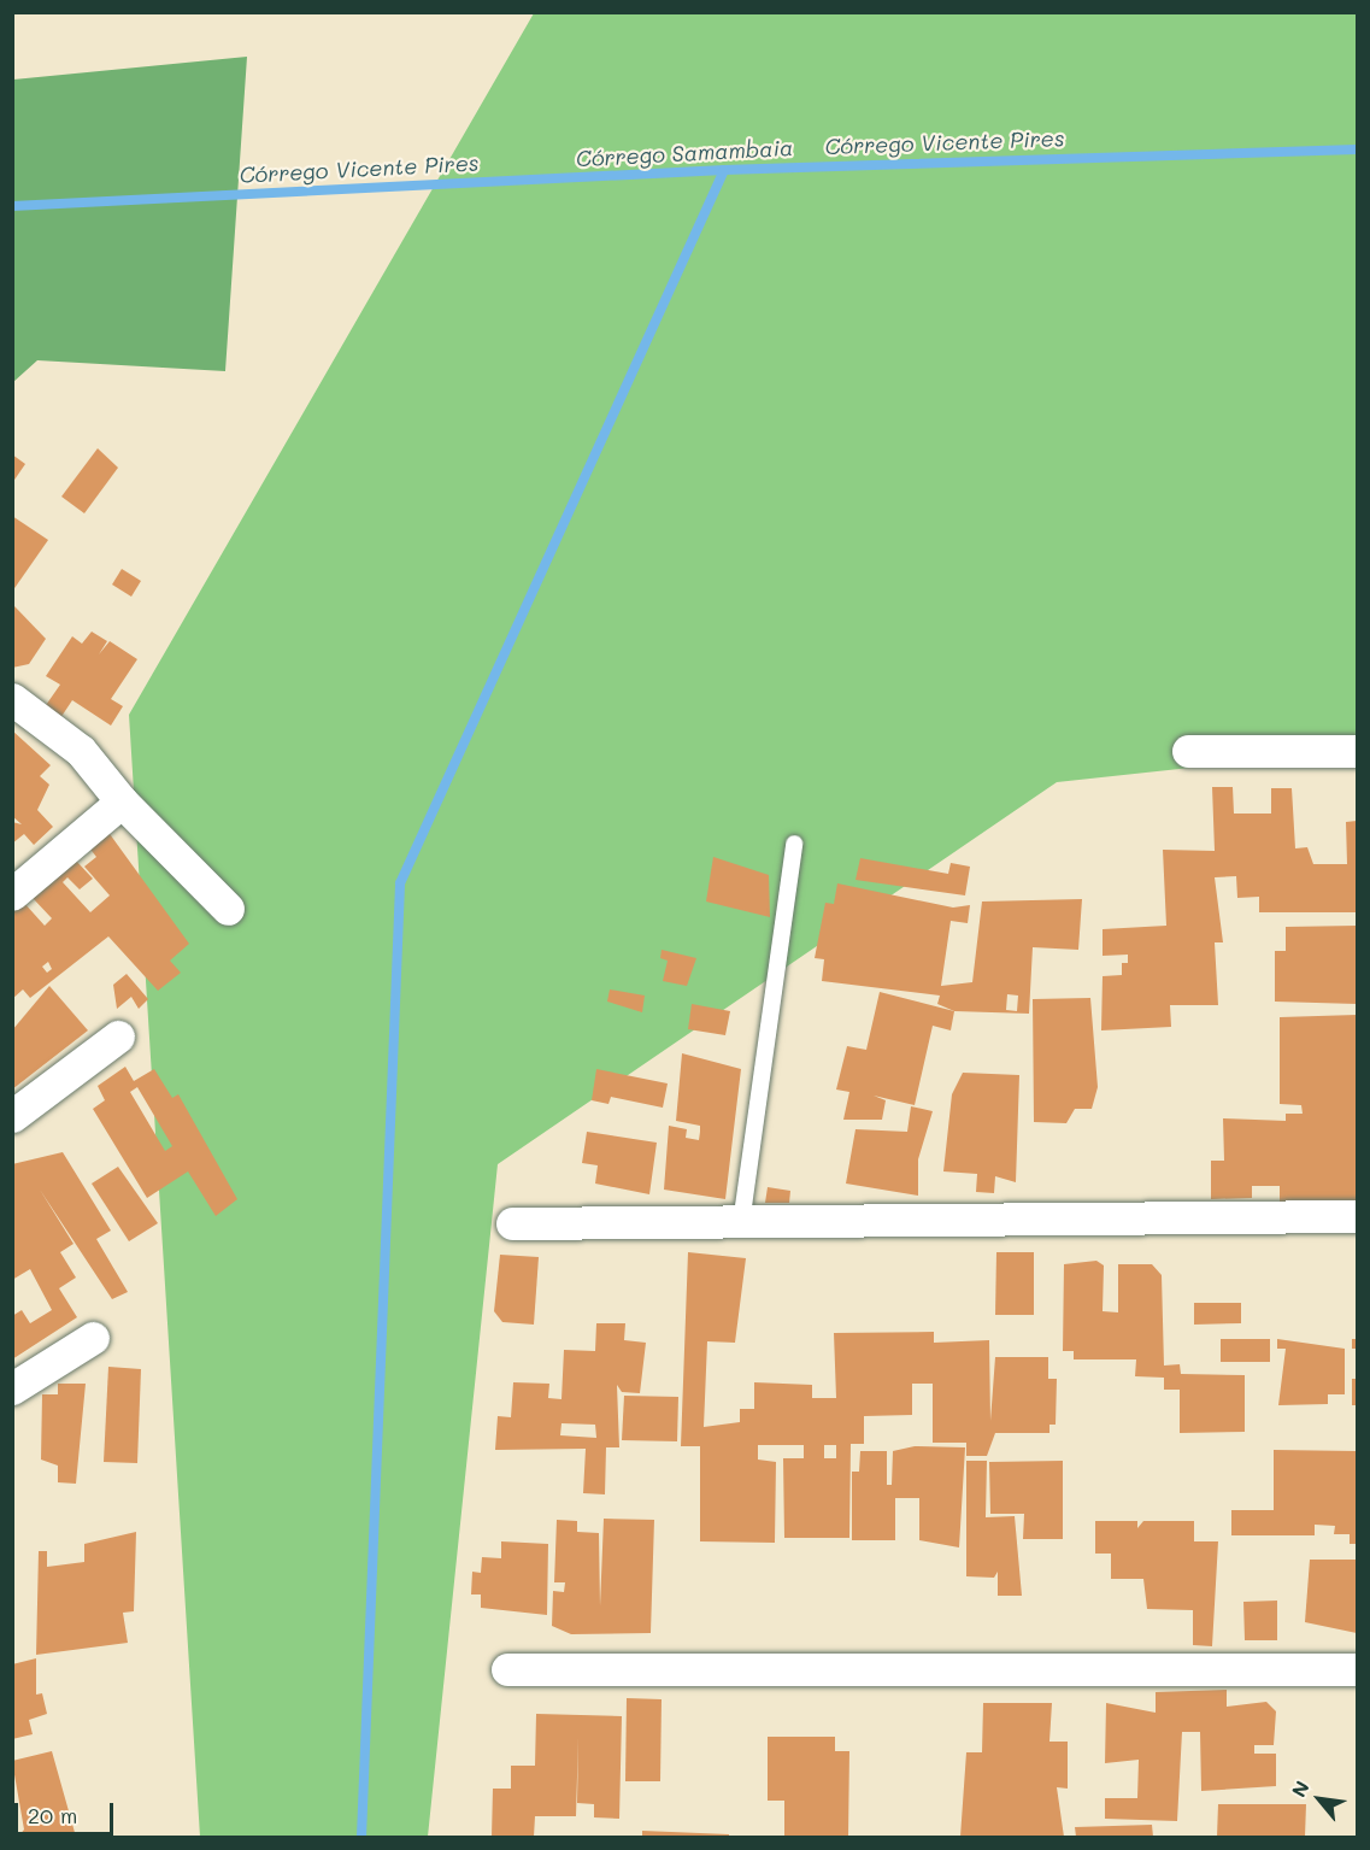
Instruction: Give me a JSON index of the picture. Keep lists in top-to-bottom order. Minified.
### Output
{"water":["Córrego Vicente Pires","Córrego Samambaia"],"scale_bar":"20 m","north":"top left"}
